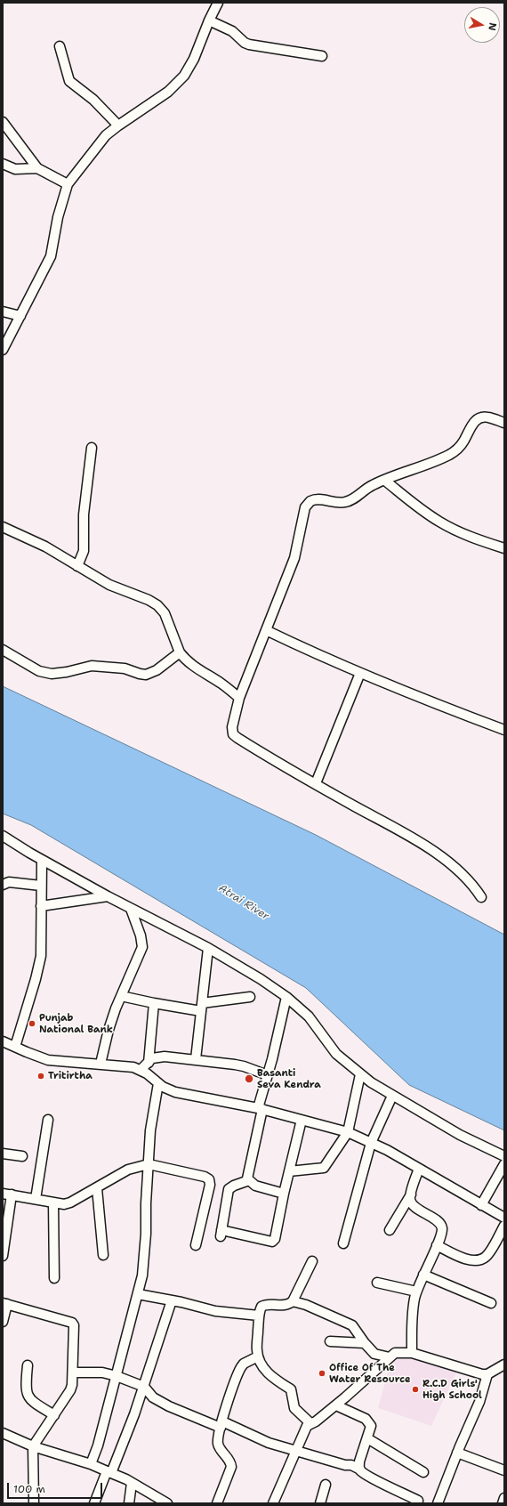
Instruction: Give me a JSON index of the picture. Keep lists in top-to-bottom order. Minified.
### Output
{"water":["Atrai River"],"places":["Punjab National Bank","Tritirtha","Basanti Seva Kendra","Office Of The Water Resource","R.C.D Girls' High School"],"scale_bar":"100 m","north":"right"}
